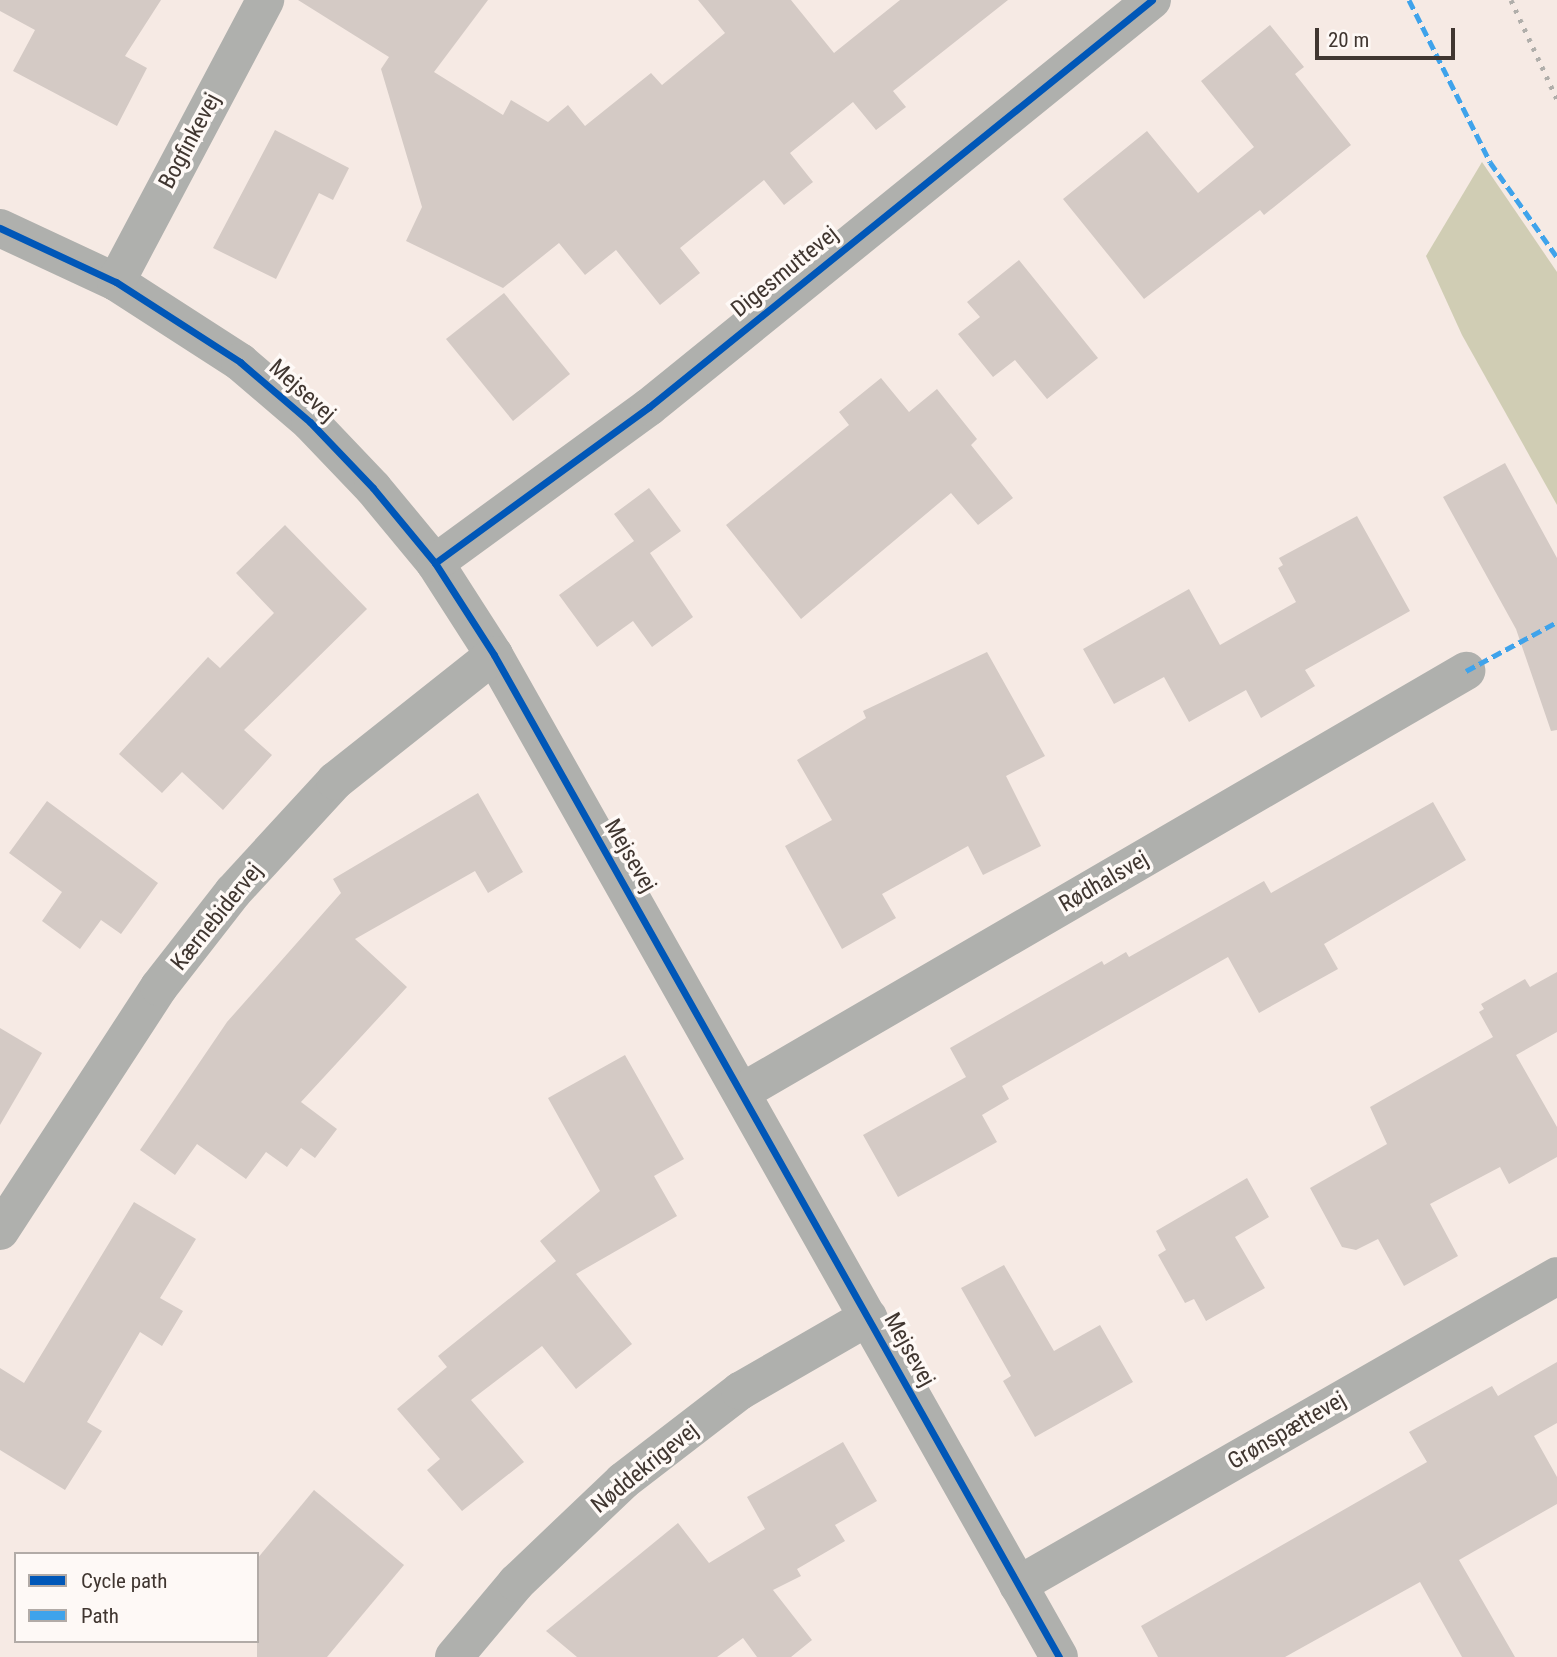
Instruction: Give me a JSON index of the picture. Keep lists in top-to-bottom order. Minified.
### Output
{"streets":{"street":["Bogfinkevej","Digesmuttevej","Mejsevej","Rødhalsvej","Kærnebidervej","Grønspættevej","Nøddekrigevej"]},"crossings":[["Bogfinkevej","Mejsevej"],["Digesmuttevej","Mejsevej"],["Mejsevej","Rødhalsvej"],["Mejsevej","Kærnebidervej"],["Mejsevej","Grønspættevej"],["Mejsevej","Nøddekrigevej"]],"legend":["Cycle path","Path"],"scale_bar":"20 m"}
